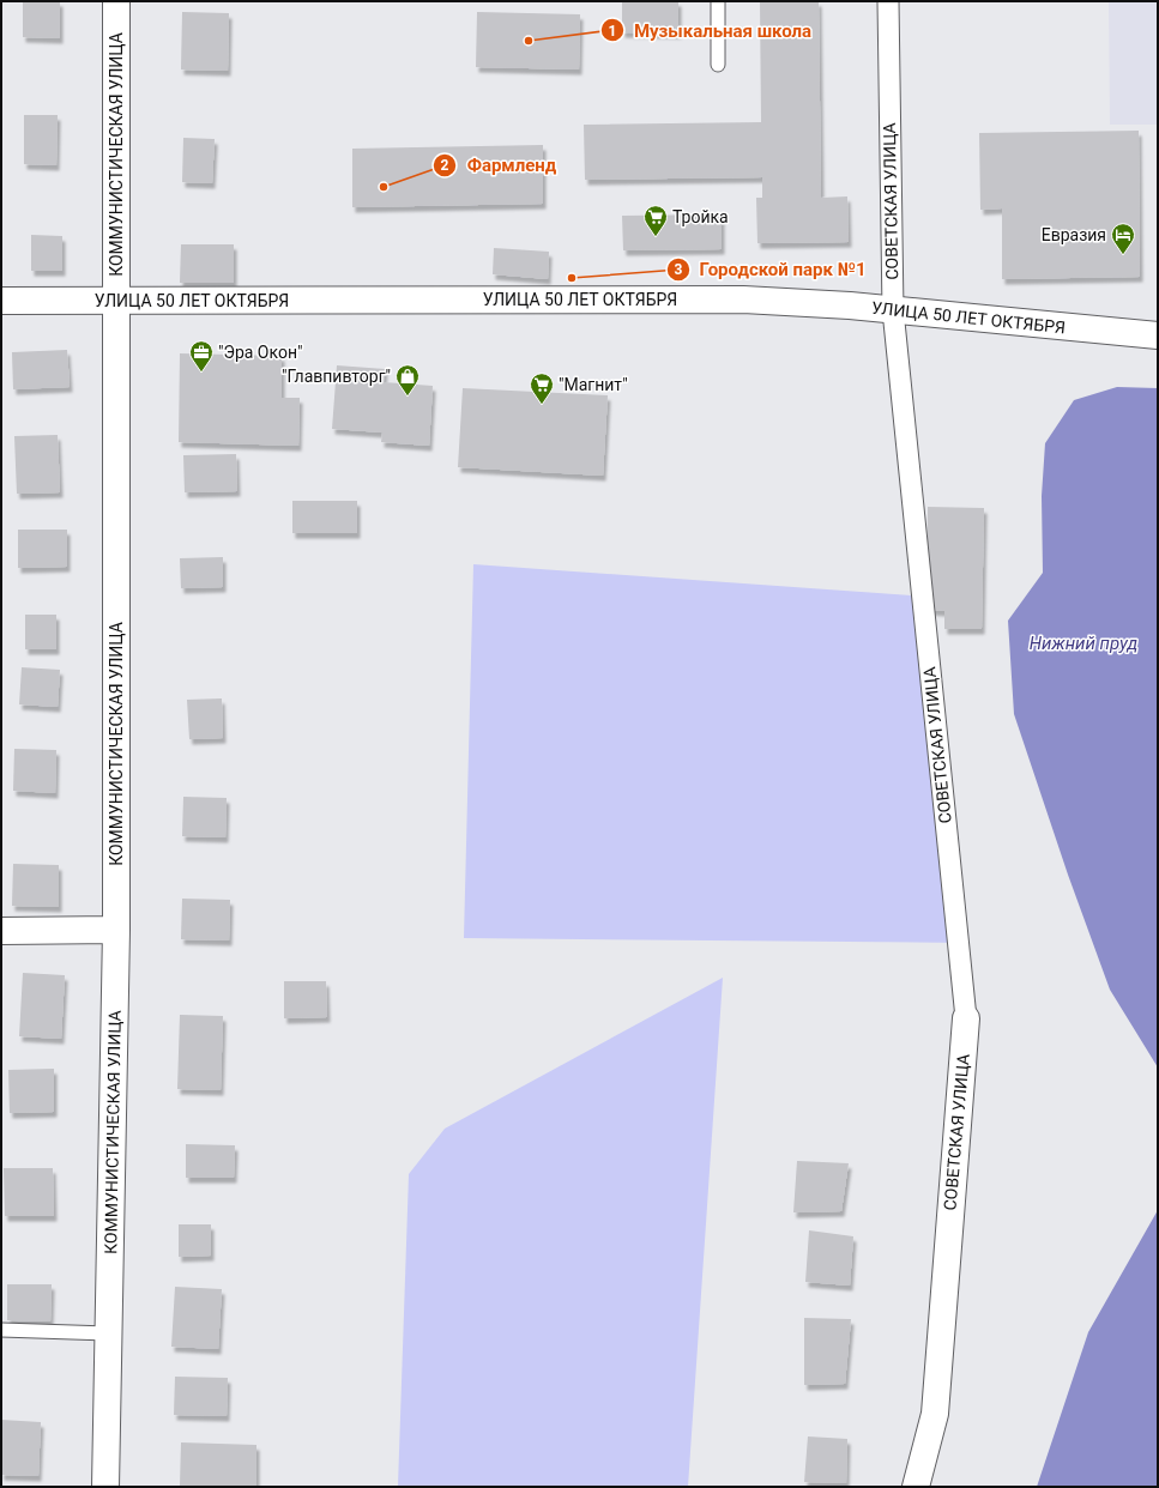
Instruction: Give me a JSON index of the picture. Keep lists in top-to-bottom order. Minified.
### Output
{"streets":{"street":["КОММУНИСТИЧЕСКАЯ УЛИЦА","СОВЕТСКАЯ УЛИЦА","УЛИЦА 50 ЛЕТ ОКТЯБРЯ"]},"crossings":[["КОММУНИСТИЧЕСКАЯ УЛИЦА","УЛИЦА 50 ЛЕТ ОКТЯБРЯ"],["СОВЕТСКАЯ УЛИЦА","УЛИЦА 50 ЛЕТ ОКТЯБРЯ"]],"water":["Нижний пруд"],"places":{"other":["Музыкальная школа","Фармленд","Городской парк №1"],"supermarket":["Тройка","\"Магнит\""],"hotel":["Евразия"],"office":["\"Эра Окон\""],"shop":["\"Главпивторг\""]}}
